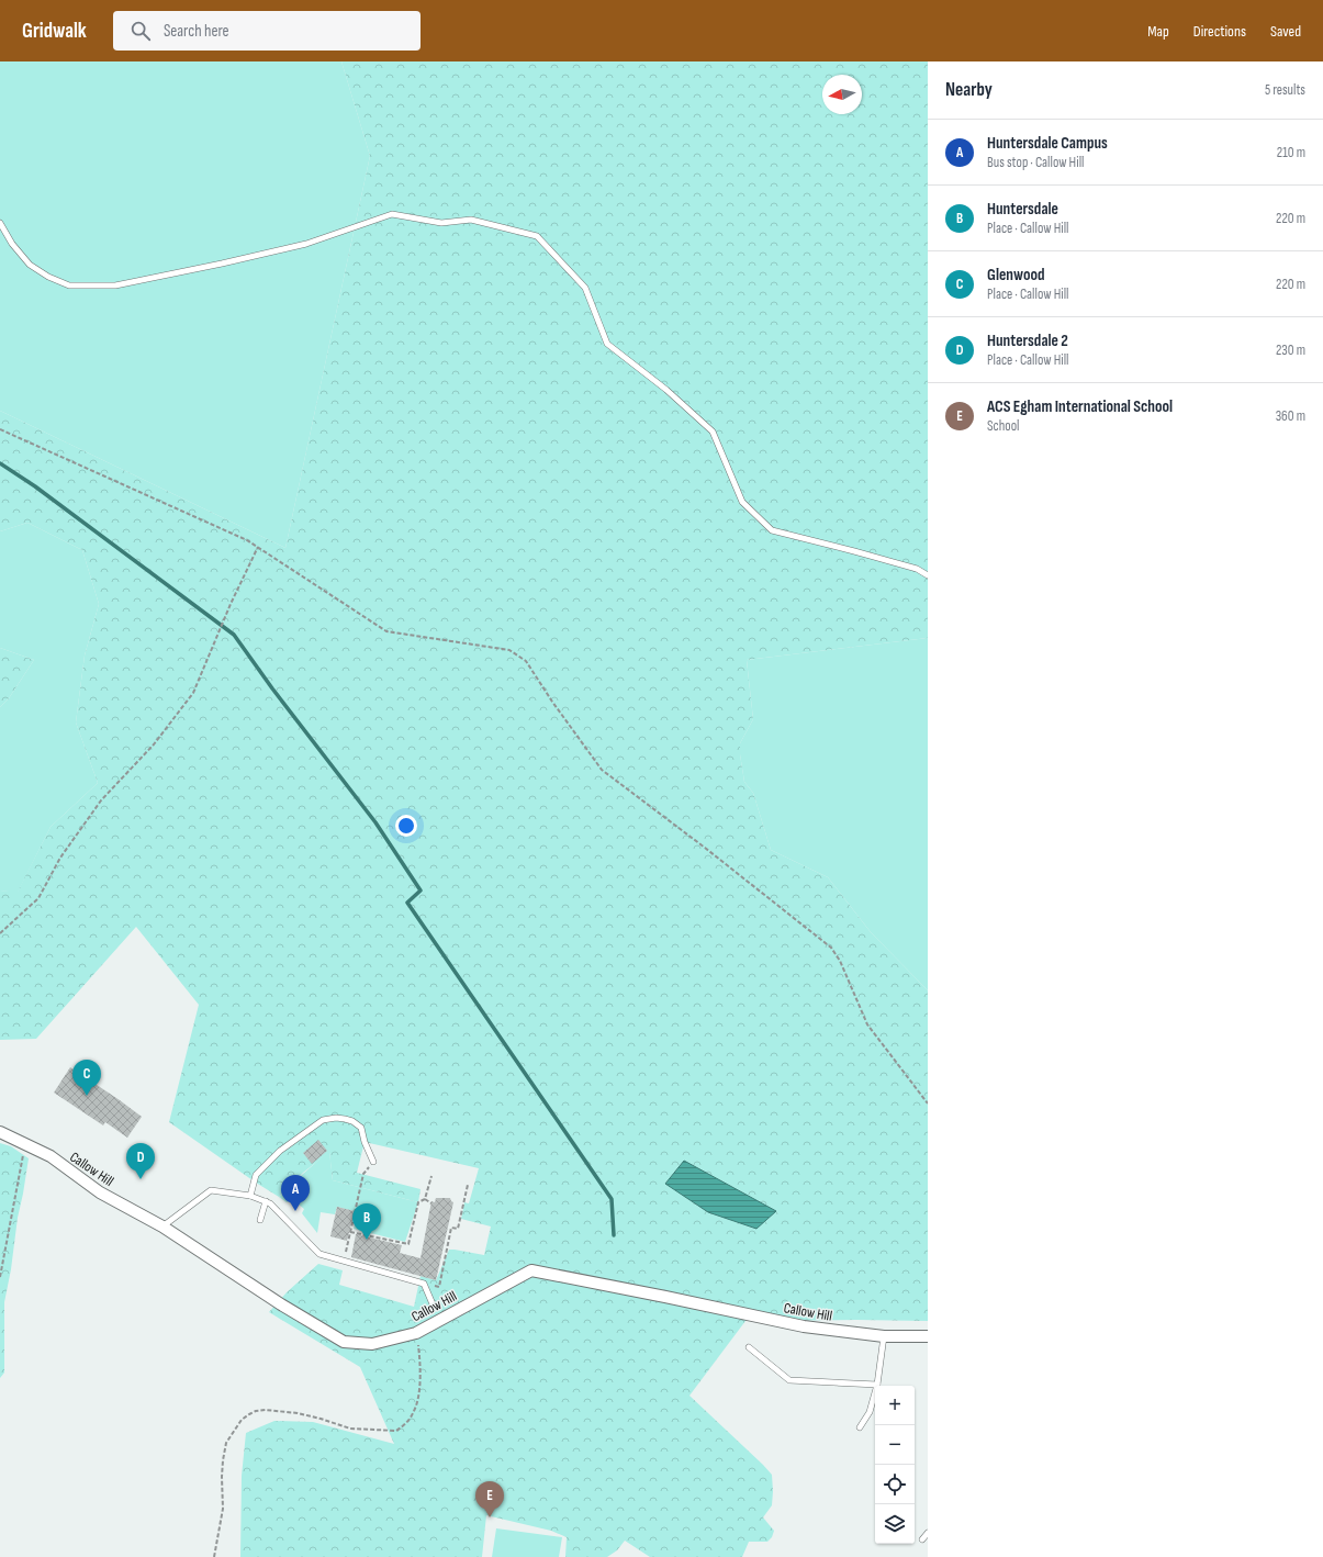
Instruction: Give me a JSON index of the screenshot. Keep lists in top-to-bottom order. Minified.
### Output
{"streets":{"street":["Callow Hill"]},"north":"left","page":{"header":"Gridwalk","search":"Search here","nav":["Map","Directions","Saved"],"heading":["Nearby","5 results"],"list":[{"mark":"A","name":"Huntersdale Campus","note":"Bus stop · Callow Hill","value":"210 m"},{"mark":"B","name":"Huntersdale","note":"Place · Callow Hill","value":"220 m"},{"mark":"C","name":"Glenwood","note":"Place · Callow Hill","value":"220 m"},{"mark":"D","name":"Huntersdale 2","note":"Place · Callow Hill","value":"230 m"},{"mark":"E","name":"ACS Egham International School","note":"School","value":"360 m"}],"pins":["C","D","A","B","E"],"map_buttons":["+","−"]}}
